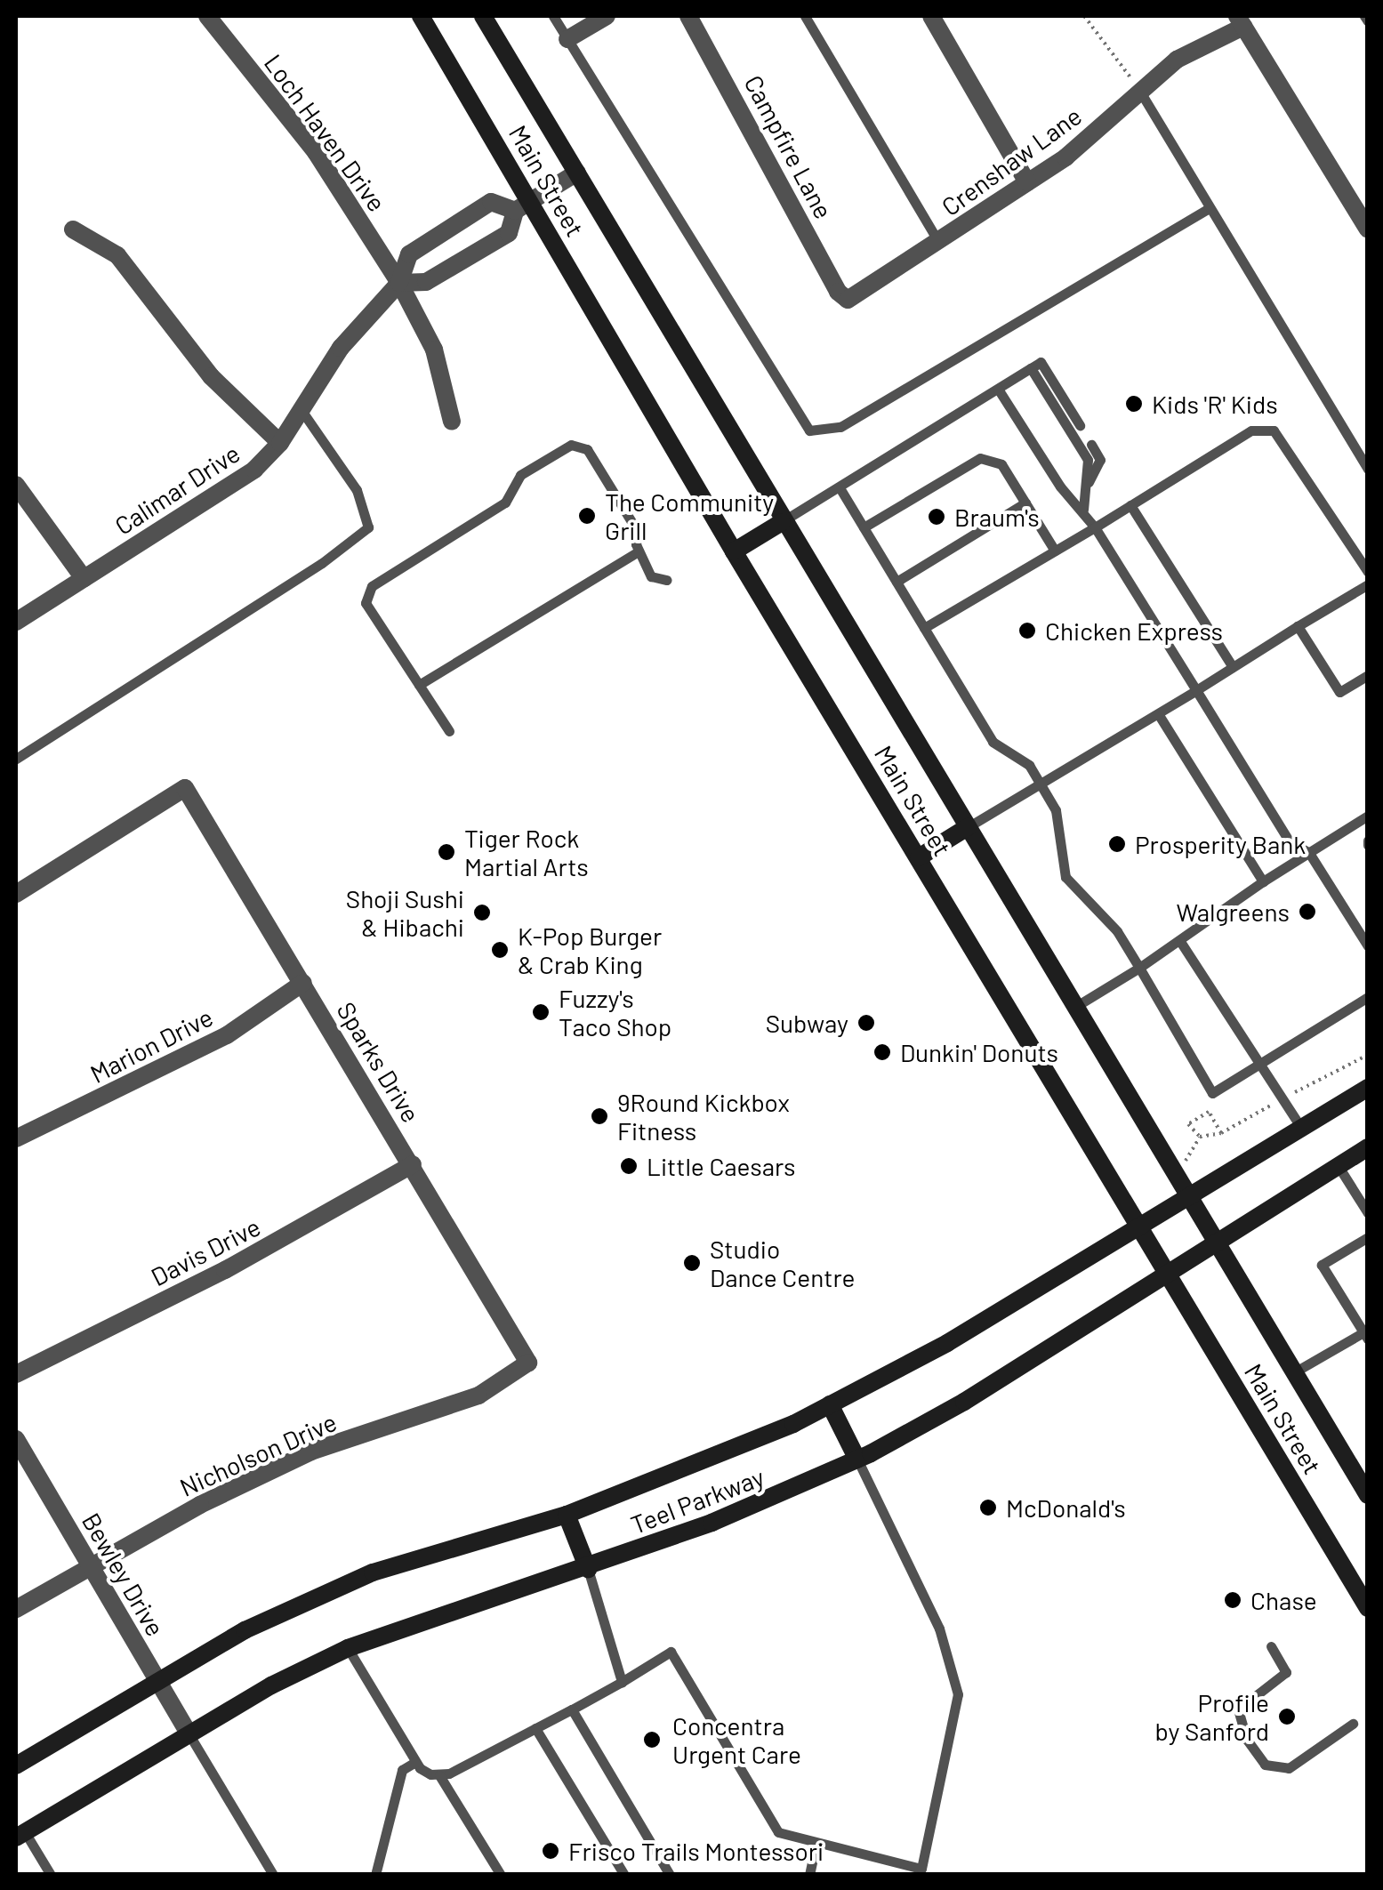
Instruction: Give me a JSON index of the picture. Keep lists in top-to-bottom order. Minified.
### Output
{"streets":{"main road":["Main Street","Teel Parkway"],"street":["Loch Haven Drive","Campfire Lane","Crenshaw Lane","Calimar Drive","Marion Drive","Sparks Drive","Davis Drive","Nicholson Drive","Bewley Drive"]},"crossings":[["Loch Haven Drive","Calimar Drive"],["Campfire Lane","Crenshaw Lane"],["Main Street","Calimar Drive"],["Main Street","Teel Parkway"],["Marion Drive","Sparks Drive"],["Sparks Drive","Davis Drive"],["Sparks Drive","Nicholson Drive"],["Nicholson Drive","Bewley Drive"],["Teel Parkway","Bewley Drive"]],"places":["Kids 'R' Kids","The Community Grill","Braum's","Chicken Express","Prosperity Bank","Tiger Rock Martial Arts","Walgreens","Shoji Sushi & Hibachi","K-Pop Burger & Crab King","Fuzzy's Taco Shop","Subway","Dunkin' Donuts","9Round Kickbox Fitness","Little Caesars","Studio Dance Centre","McDonald's","Chase","Profile by Sanford","Concentra Urgent Care","Frisco Trails Montessori"]}
